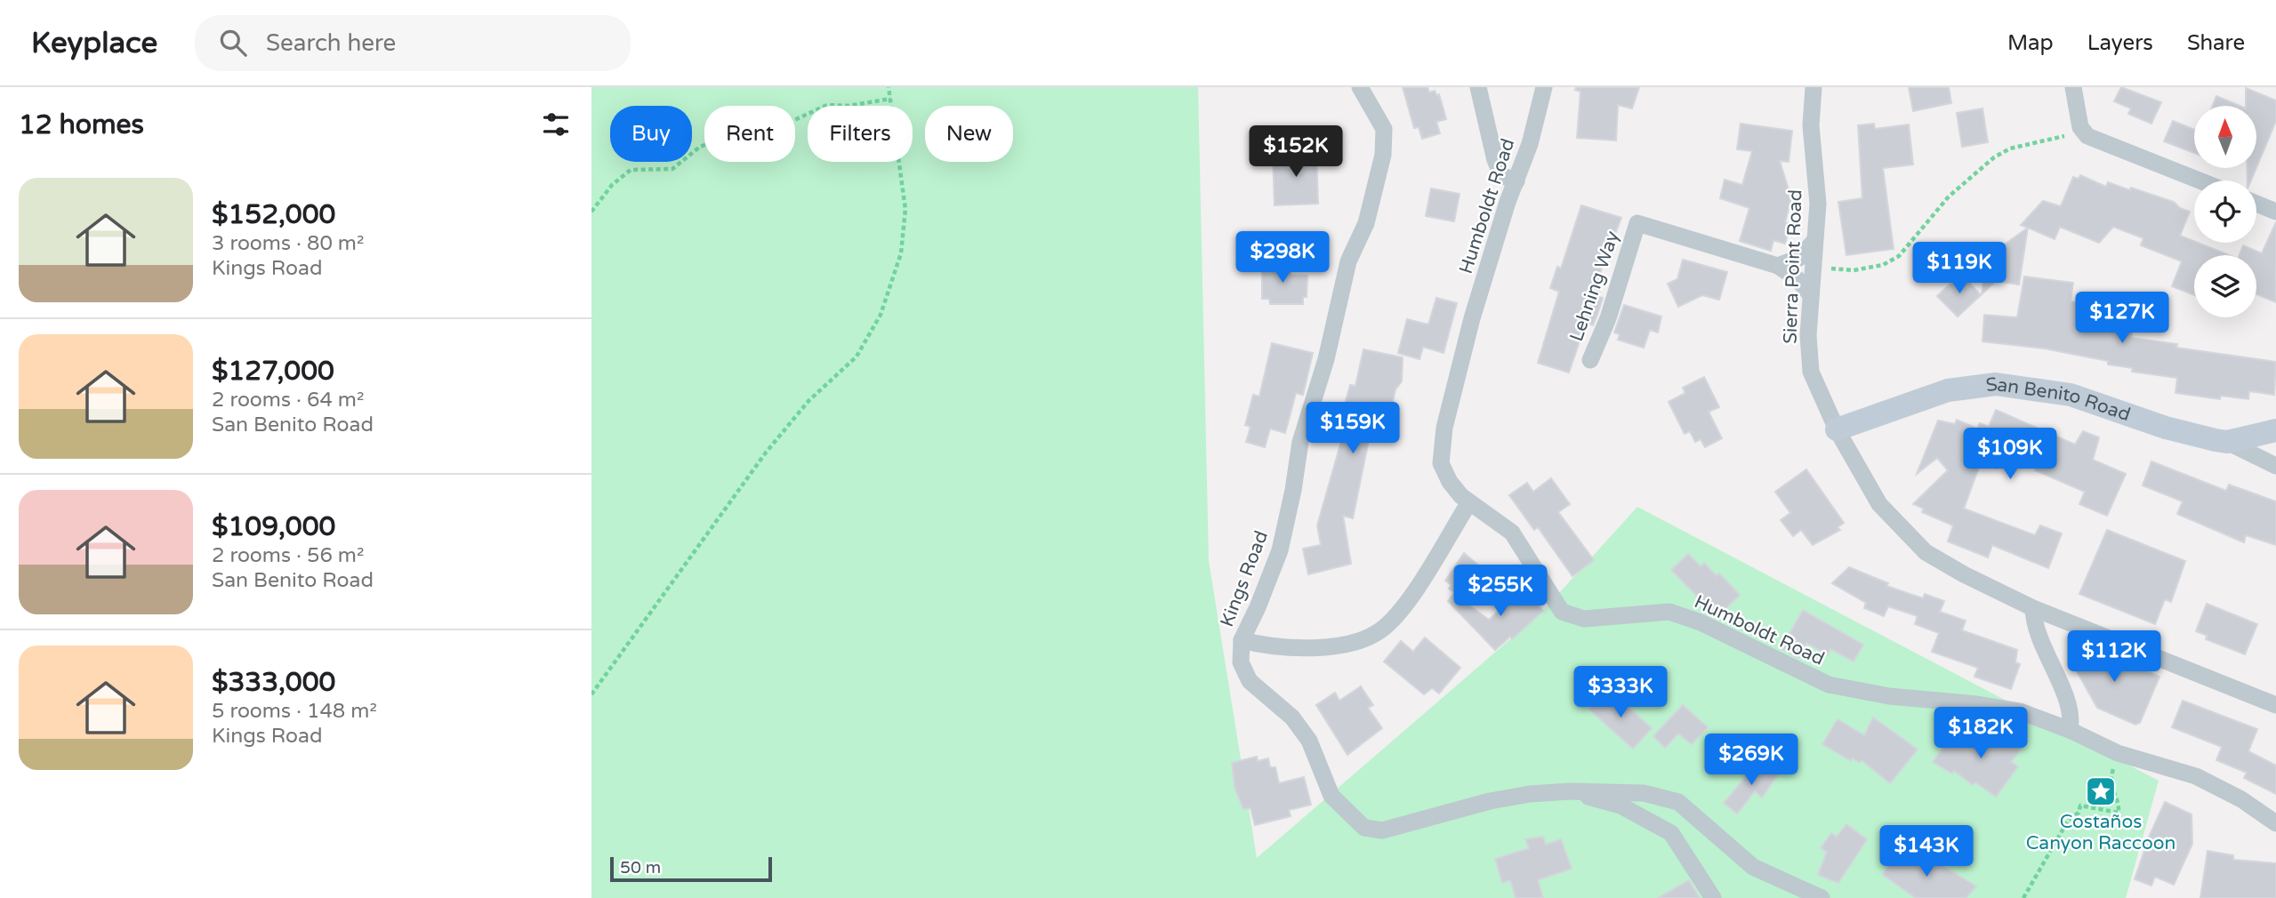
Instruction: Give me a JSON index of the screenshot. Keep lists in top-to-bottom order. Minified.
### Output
{"streets":{"street":["Humboldt Road","Sierra Point Road","Lehning Way","San Benito Road","Kings Road"]},"crossings":[["Sierra Point Road","Lehning Way"],["Sierra Point Road","San Benito Road"]],"places":{"place":["Costaños Canyon Raccoon"]},"scale_bar":"50 m","north":"top","page":{"header":"Keyplace","search":"Search here","nav":["Map","Layers","Share"],"heading":"12 homes","chip":["Buy","Rent","Filters","New"],"price":["$152K","$298K","$119K","$127K","$159K","$109K","$255K","$112K","$333K","$182K","$269K","$143K"],"list":[{"name":"$152,000","note":"3 rooms · 80 m² · Kings Road"},{"name":"$127,000","note":"2 rooms · 64 m² · San Benito Road"},{"name":"$109,000","note":"2 rooms · 56 m² · San Benito Road"},{"name":"$333,000","note":"5 rooms · 148 m² · Kings Road"}],"scale":"50 m"}}
